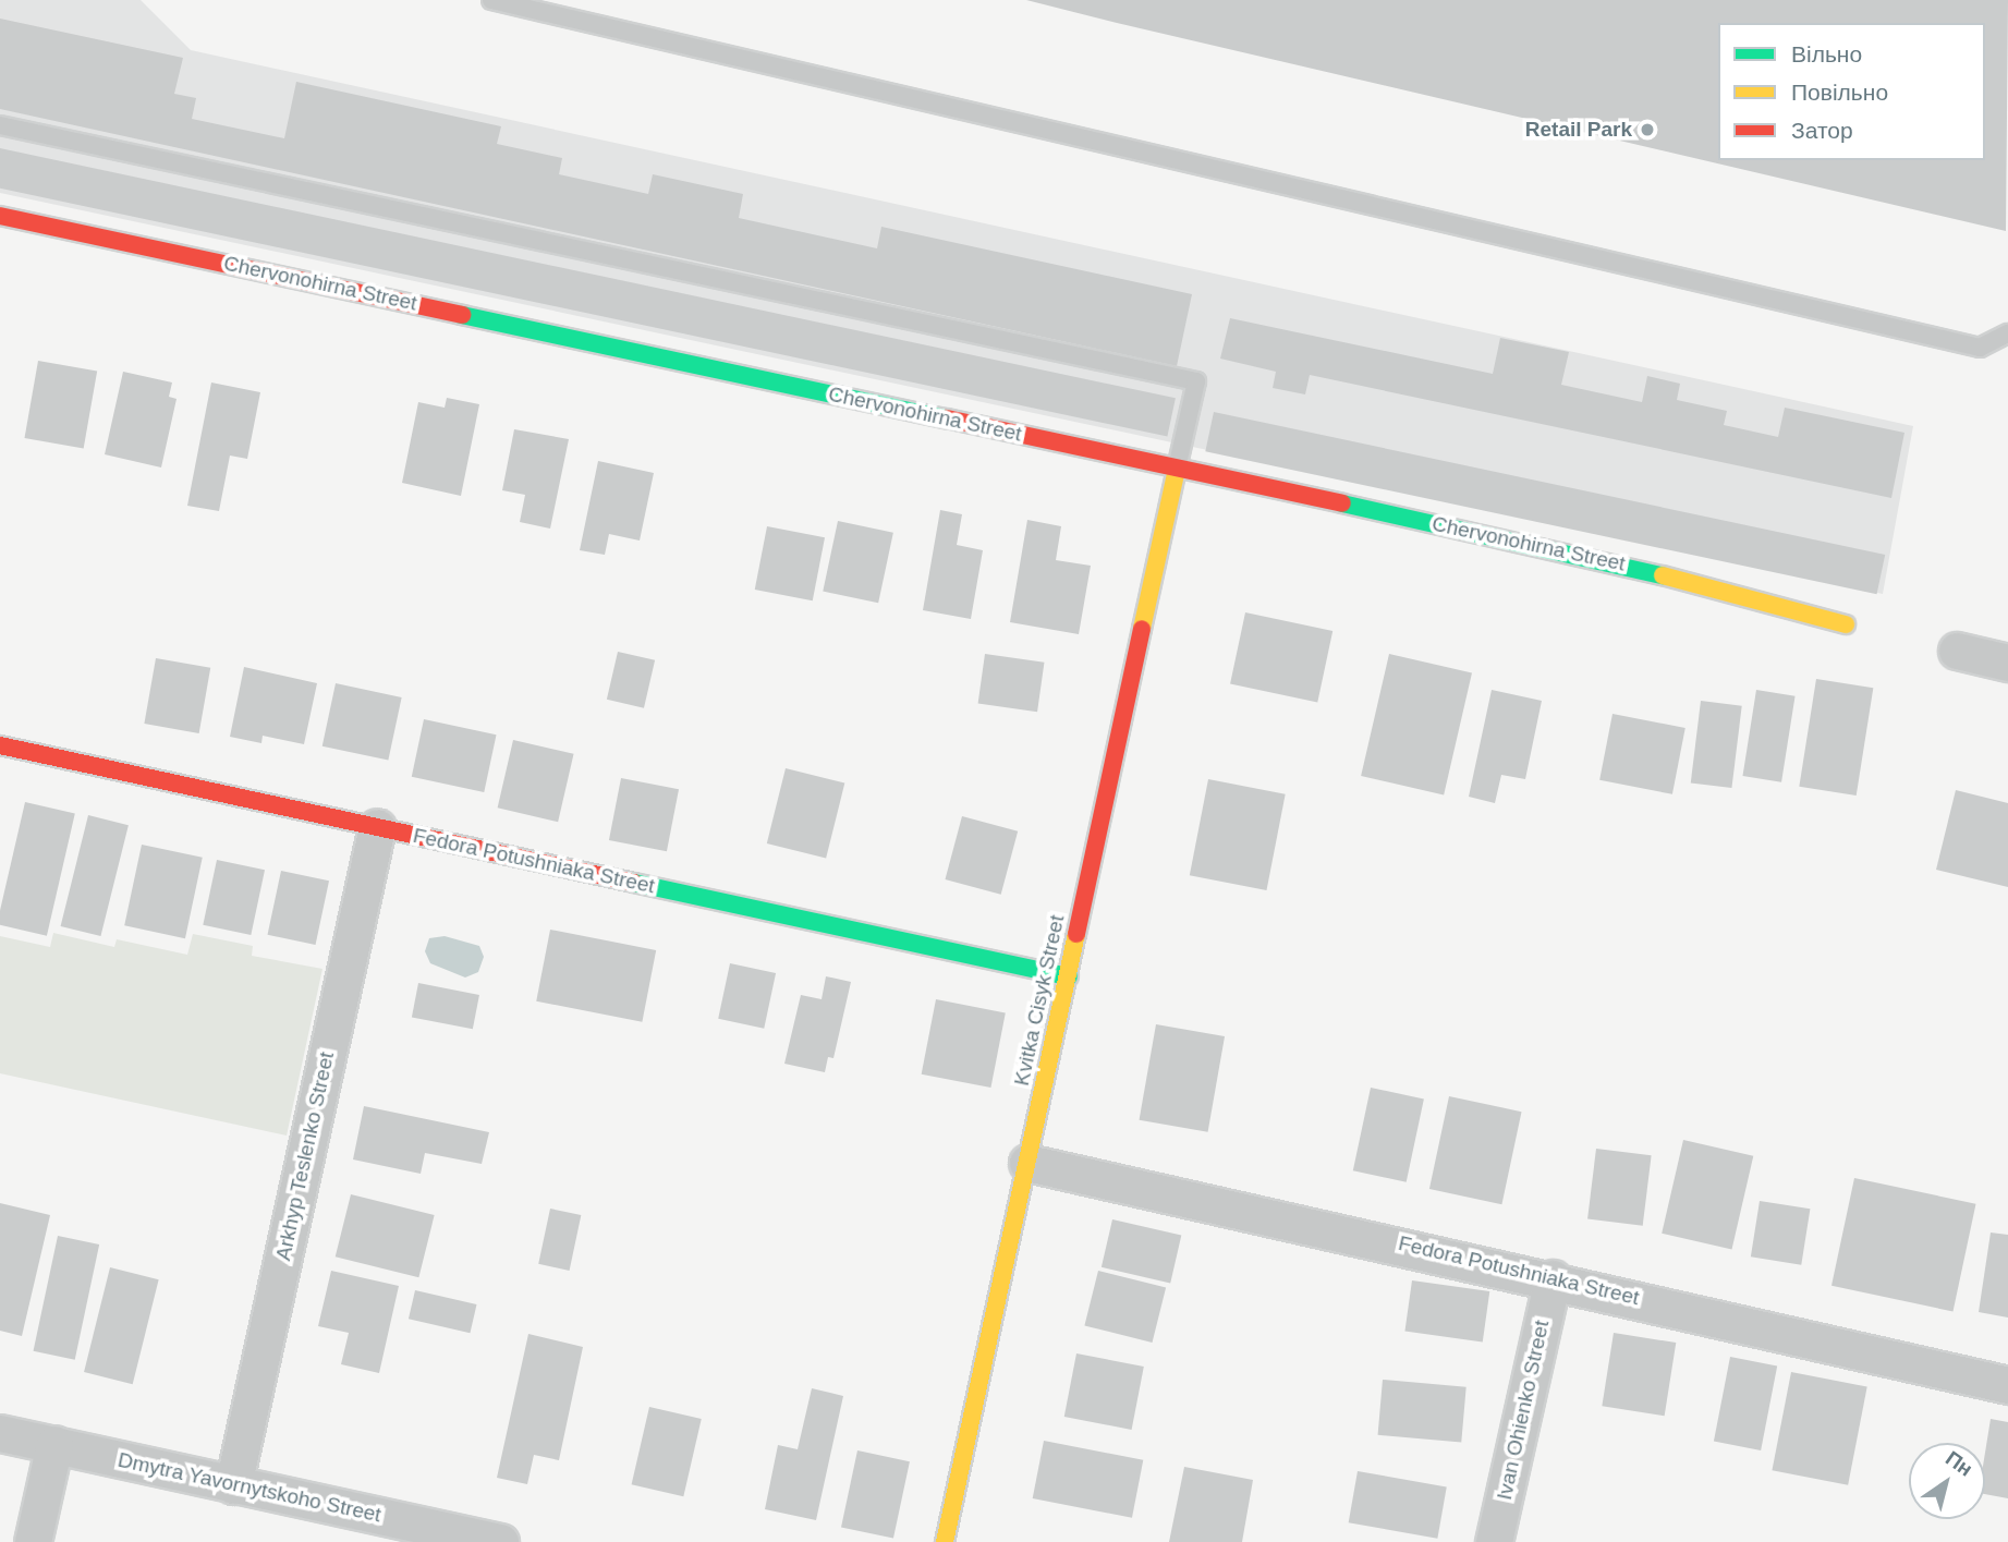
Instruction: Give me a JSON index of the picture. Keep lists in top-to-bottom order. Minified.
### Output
{"streets":{"street":["Chervonohirna Street","Fedora Potushniaka Street","Kvitka Cisyk Street","Arkhyp Teslenko Street","Ivan Ohienko Street","Dmytra Yavornytskoho Street"]},"crossings":[["Chervonohirna Street","Kvitka Cisyk Street"],["Fedora Potushniaka Street","Kvitka Cisyk Street"],["Fedora Potushniaka Street","Arkhyp Teslenko Street"],["Fedora Potushniaka Street","Ivan Ohienko Street"],["Arkhyp Teslenko Street","Dmytra Yavornytskoho Street"]],"places":["Retail Park"],"legend":["Вільно","Повільно","Затор"],"north":"top right"}
